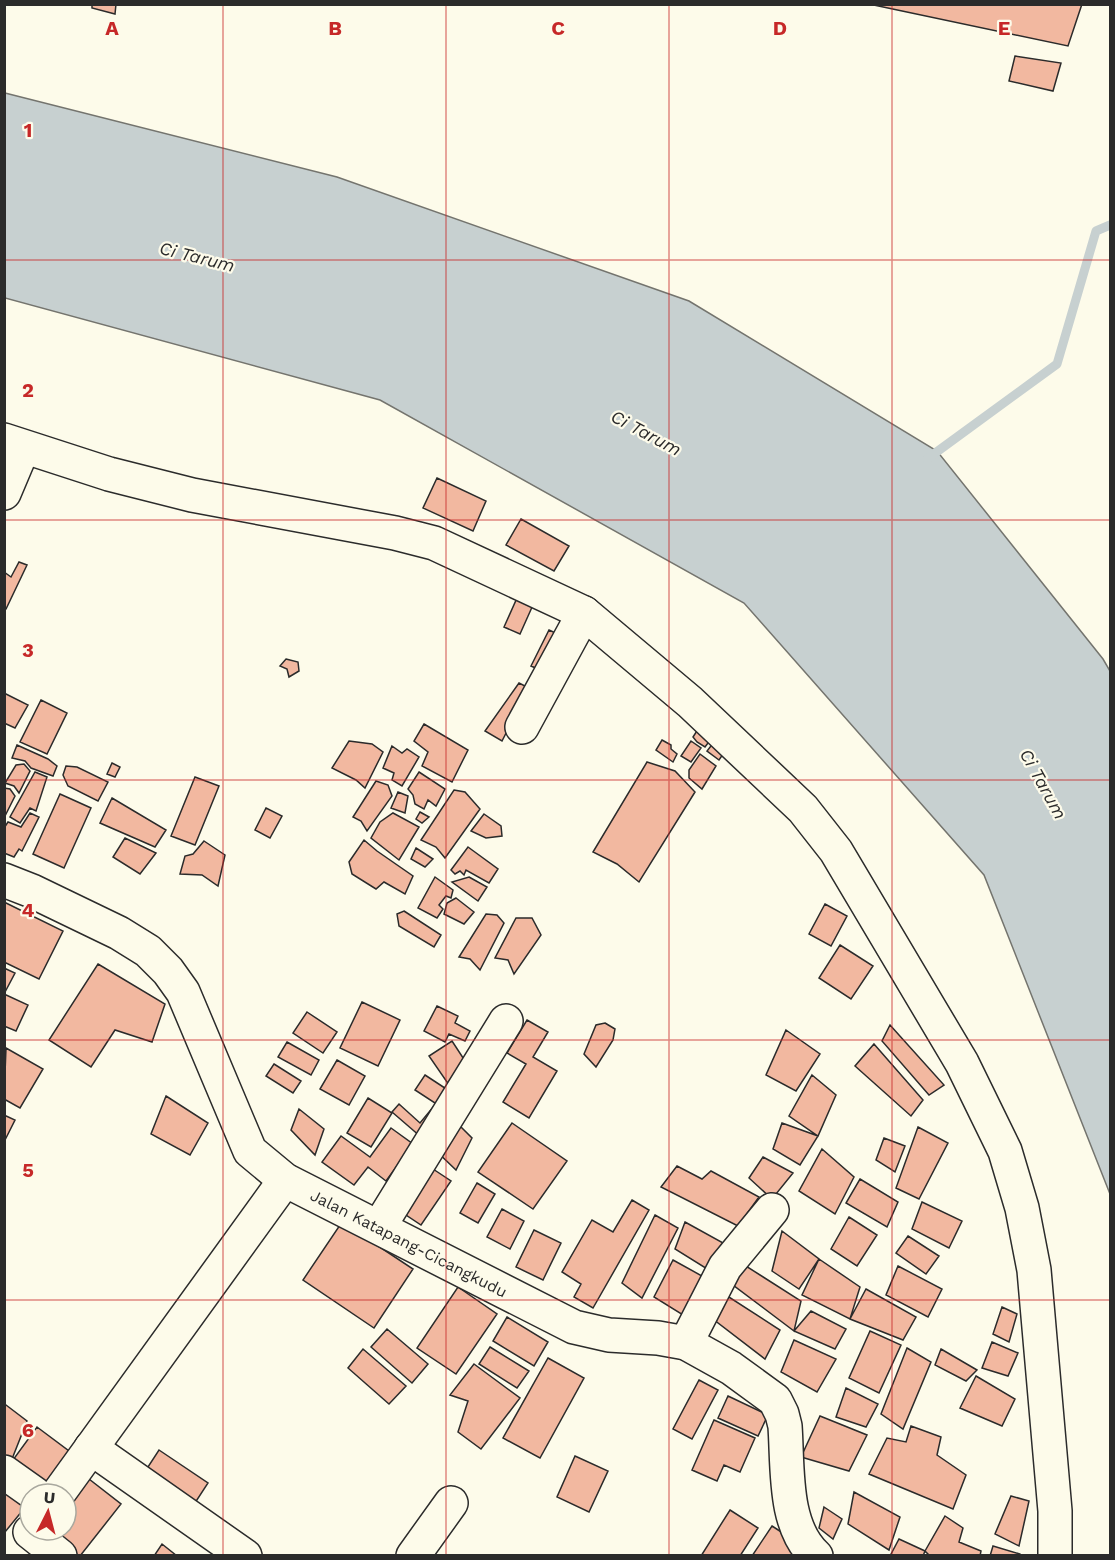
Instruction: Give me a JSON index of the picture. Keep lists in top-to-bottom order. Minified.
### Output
{"streets":{"street":["Jalan Katapang-Cicangkudu"]},"water":["Ci Tarum"],"north":"top","grid":{"columns":["A","B","C","D","E"],"rows":["1","2","3","4","5","6"]}}
